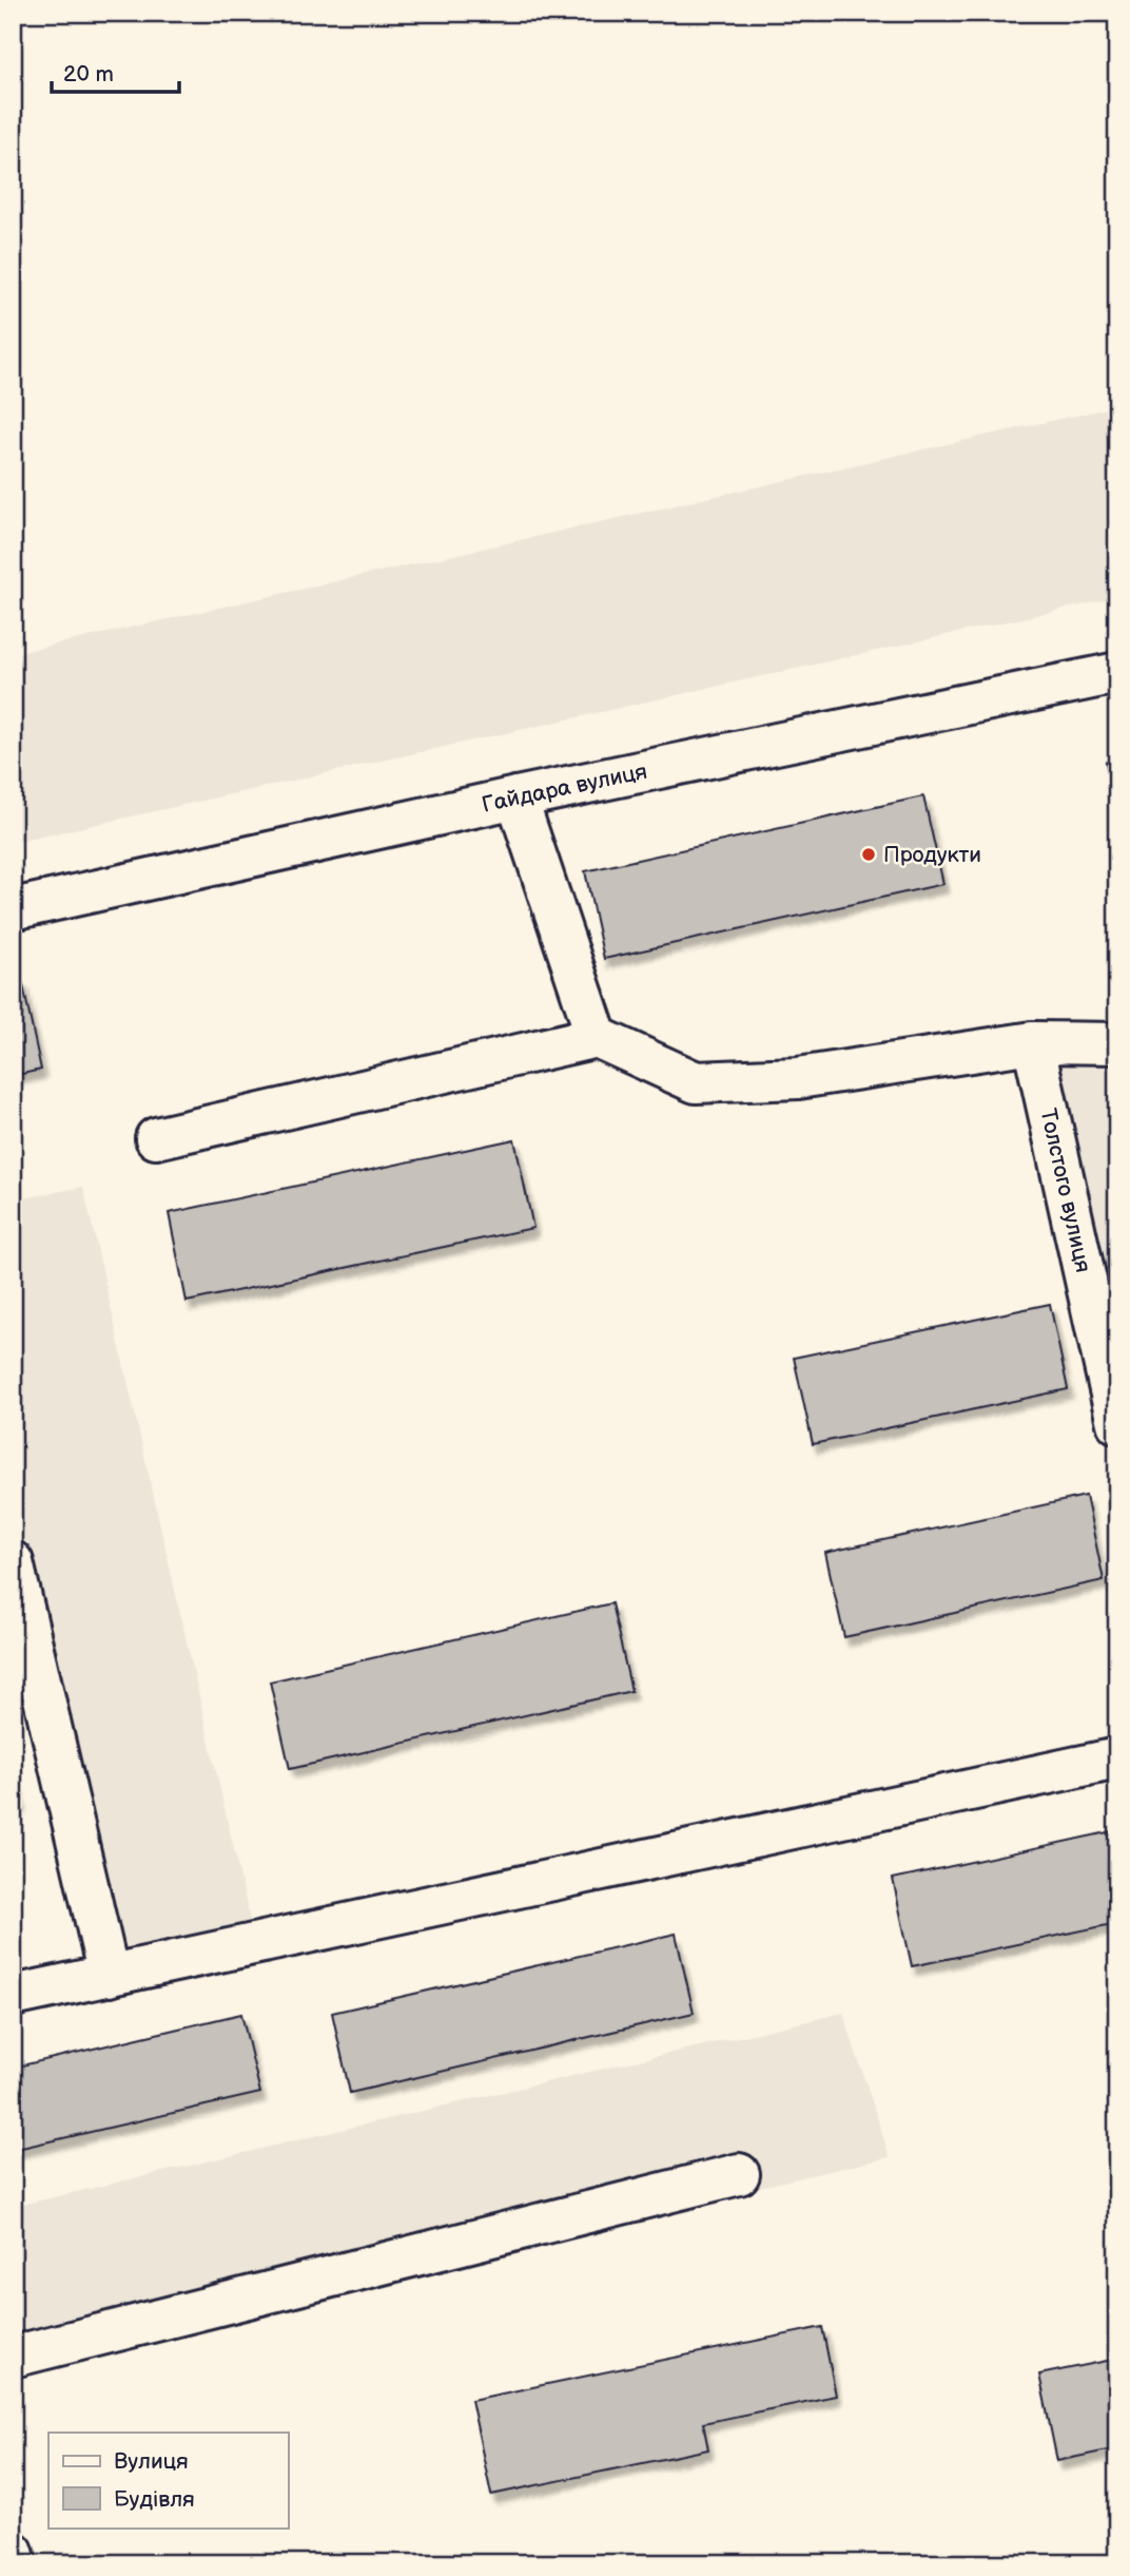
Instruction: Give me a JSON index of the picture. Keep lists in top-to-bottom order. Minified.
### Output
{"streets":{"street":["Гайдара вулиця","Толстого вулиця"]},"places":["Продукти"],"legend":["Вулиця","Будівля"],"scale_bar":"20 m"}
